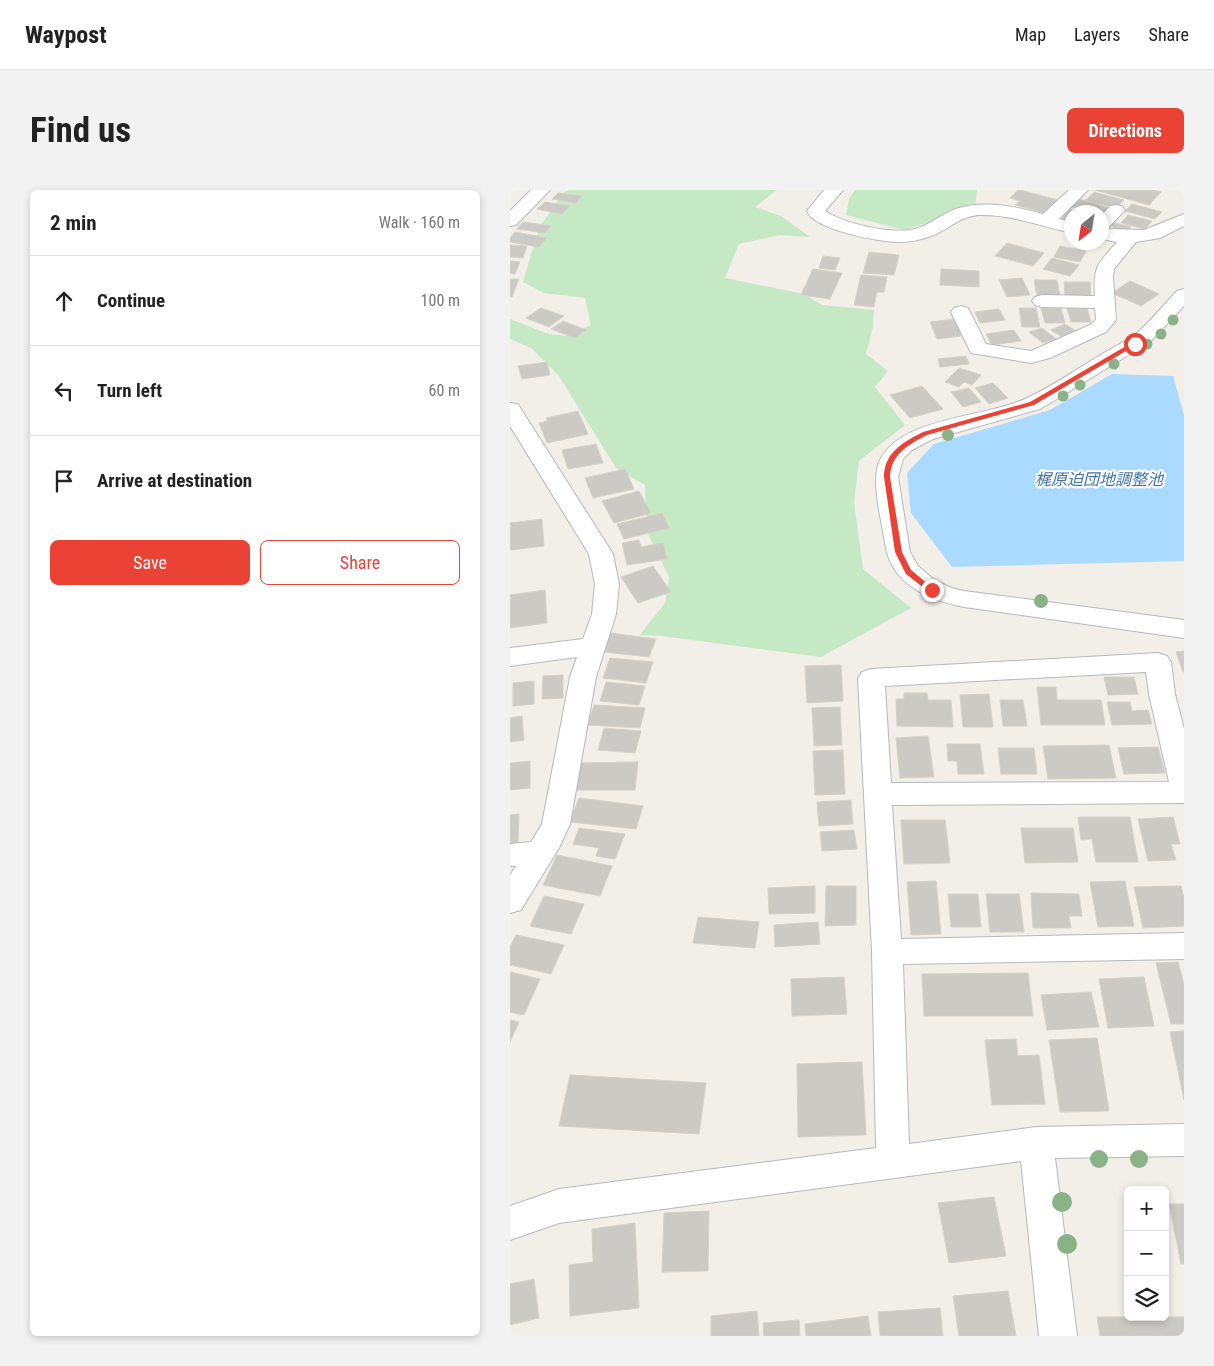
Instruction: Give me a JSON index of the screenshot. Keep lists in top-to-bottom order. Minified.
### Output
{"water":["梶原迫団地調整池"],"north":"bottom left","page":{"header":"Waypost","nav":["Map","Layers","Share"],"buttons":["Directions",["Save","Share"]],"title":"Find us","heading":["2 min","Walk · 160 m"],"list":[["Continue","100 m"],["Turn left","60 m"],"Arrive at destination"],"map_buttons":["+","−"]}}
